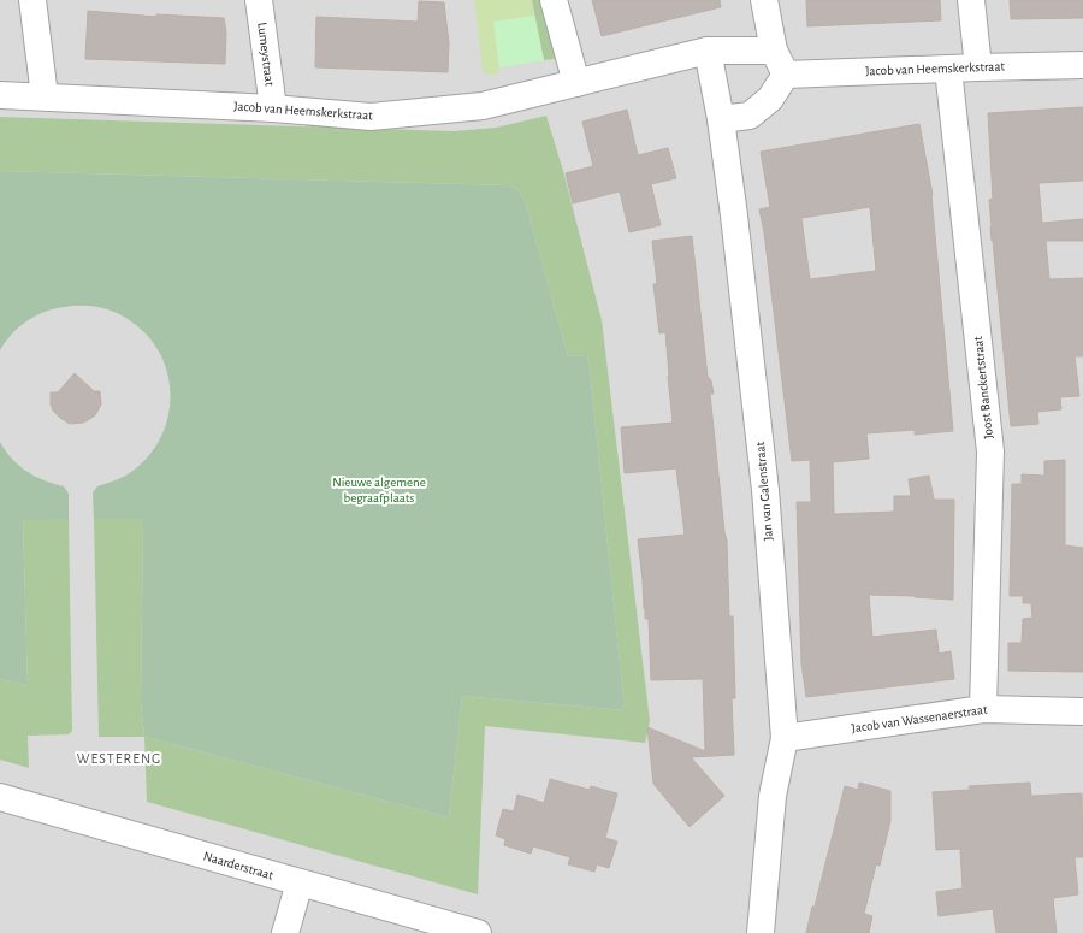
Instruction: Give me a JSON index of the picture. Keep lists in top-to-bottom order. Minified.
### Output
{"streets":{"street":["Lumeystraat","Jacob van Heemskerkstraat","Joost Banckertstraat","Jan van Galenstraat","Jacob van Wassenaerstraat","Naarderstraat"]},"crossings":[["Lumeystraat","Jacob van Heemskerkstraat"],["Jacob van Heemskerkstraat","Joost Banckertstraat"],["Jacob van Heemskerkstraat","Jan van Galenstraat"],["Joost Banckertstraat","Jacob van Wassenaerstraat"],["Jan van Galenstraat","Jacob van Wassenaerstraat"]],"districts":["WESTERENG"],"parks":["Nieuwe algemene begraafplaats"]}
